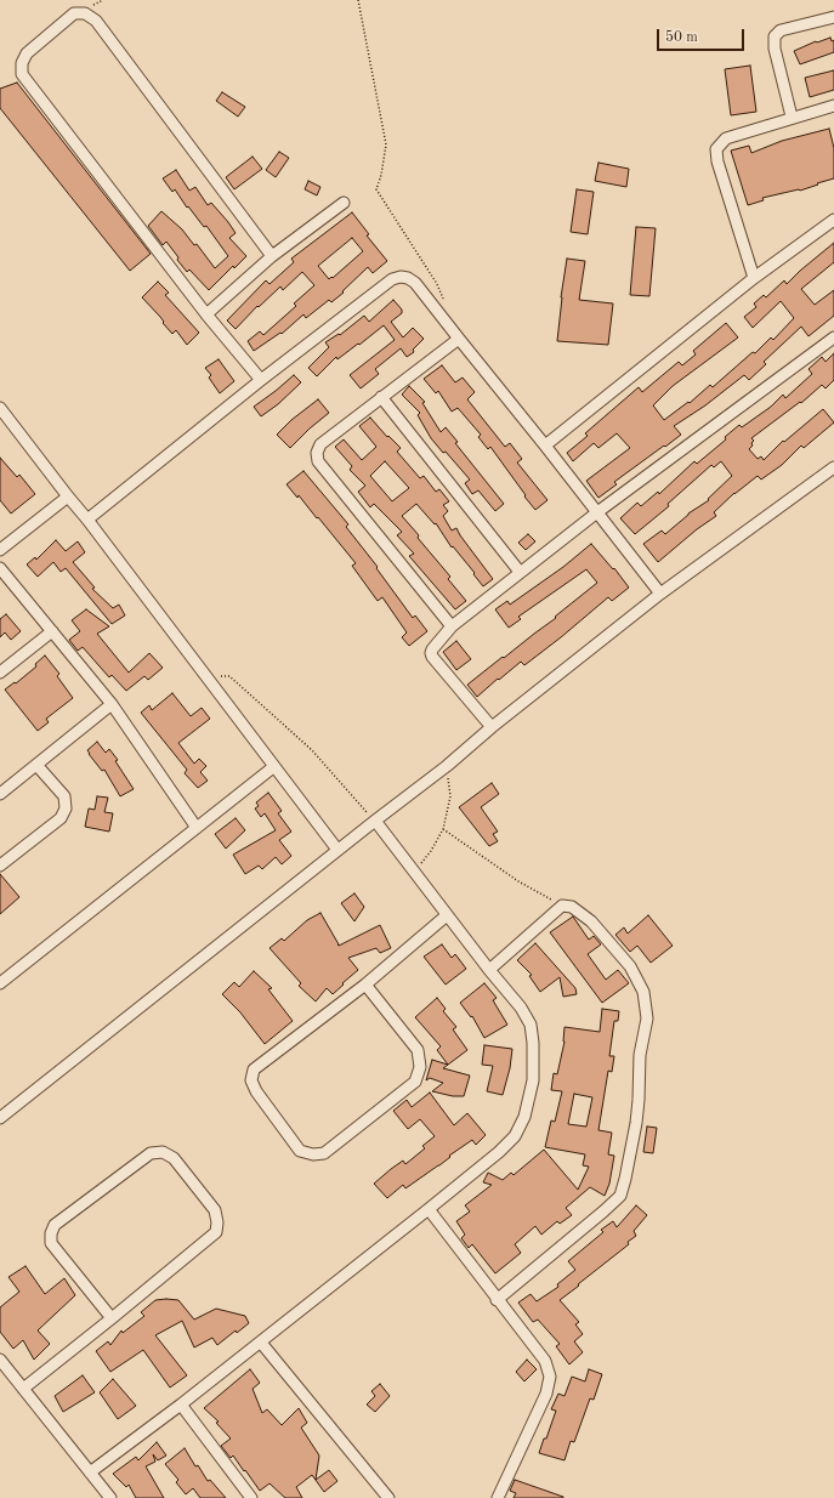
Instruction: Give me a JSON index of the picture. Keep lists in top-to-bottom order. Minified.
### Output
{"scale_bar":"50 m"}
